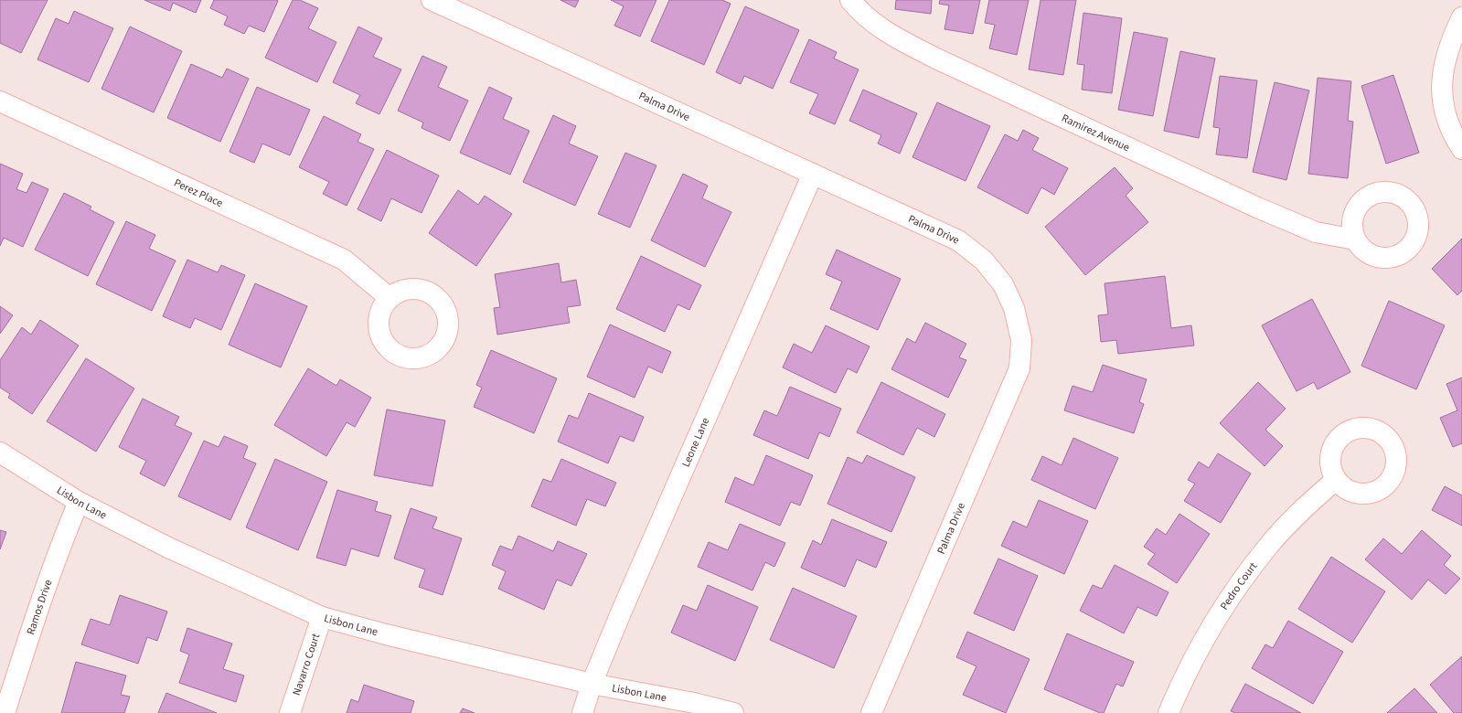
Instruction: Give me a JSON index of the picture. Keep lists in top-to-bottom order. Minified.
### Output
{"streets":{"street":["Palma Drive","Ramirez Avenue","Perez Place","Leone Lane","Lisbon Lane","Pedro Court","Ramos Drive","Navarro Court"]},"crossings":[["Palma Drive","Leone Lane"],["Leone Lane","Lisbon Lane"],["Lisbon Lane","Ramos Drive"],["Lisbon Lane","Navarro Court"]]}
